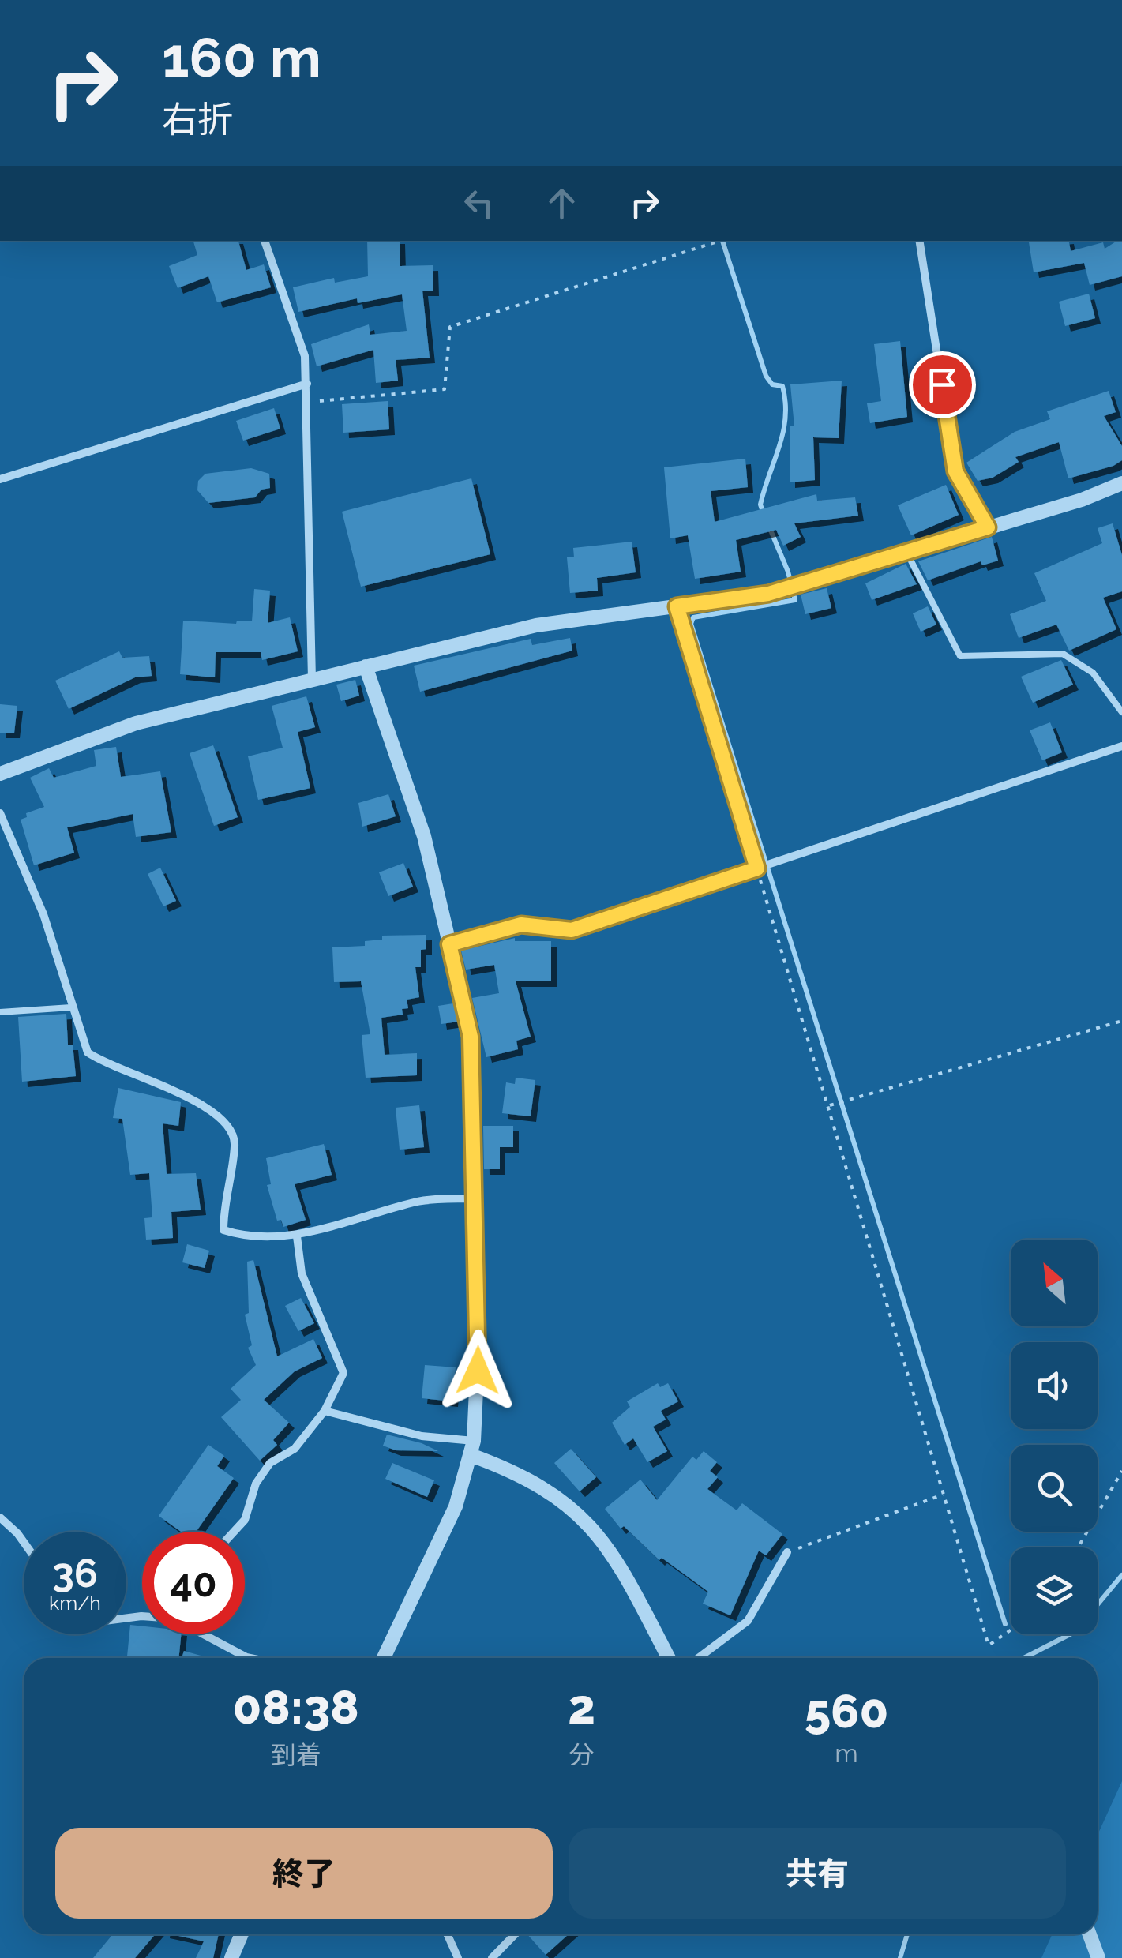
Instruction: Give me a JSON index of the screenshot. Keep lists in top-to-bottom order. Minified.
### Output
{"north":"top left","page":{"turn":["160 m","右折"],"speed":"36 km/h","limit":"40","eta":["08:38","到着","2","分","560","m"],"buttons":["終了","共有"]}}
